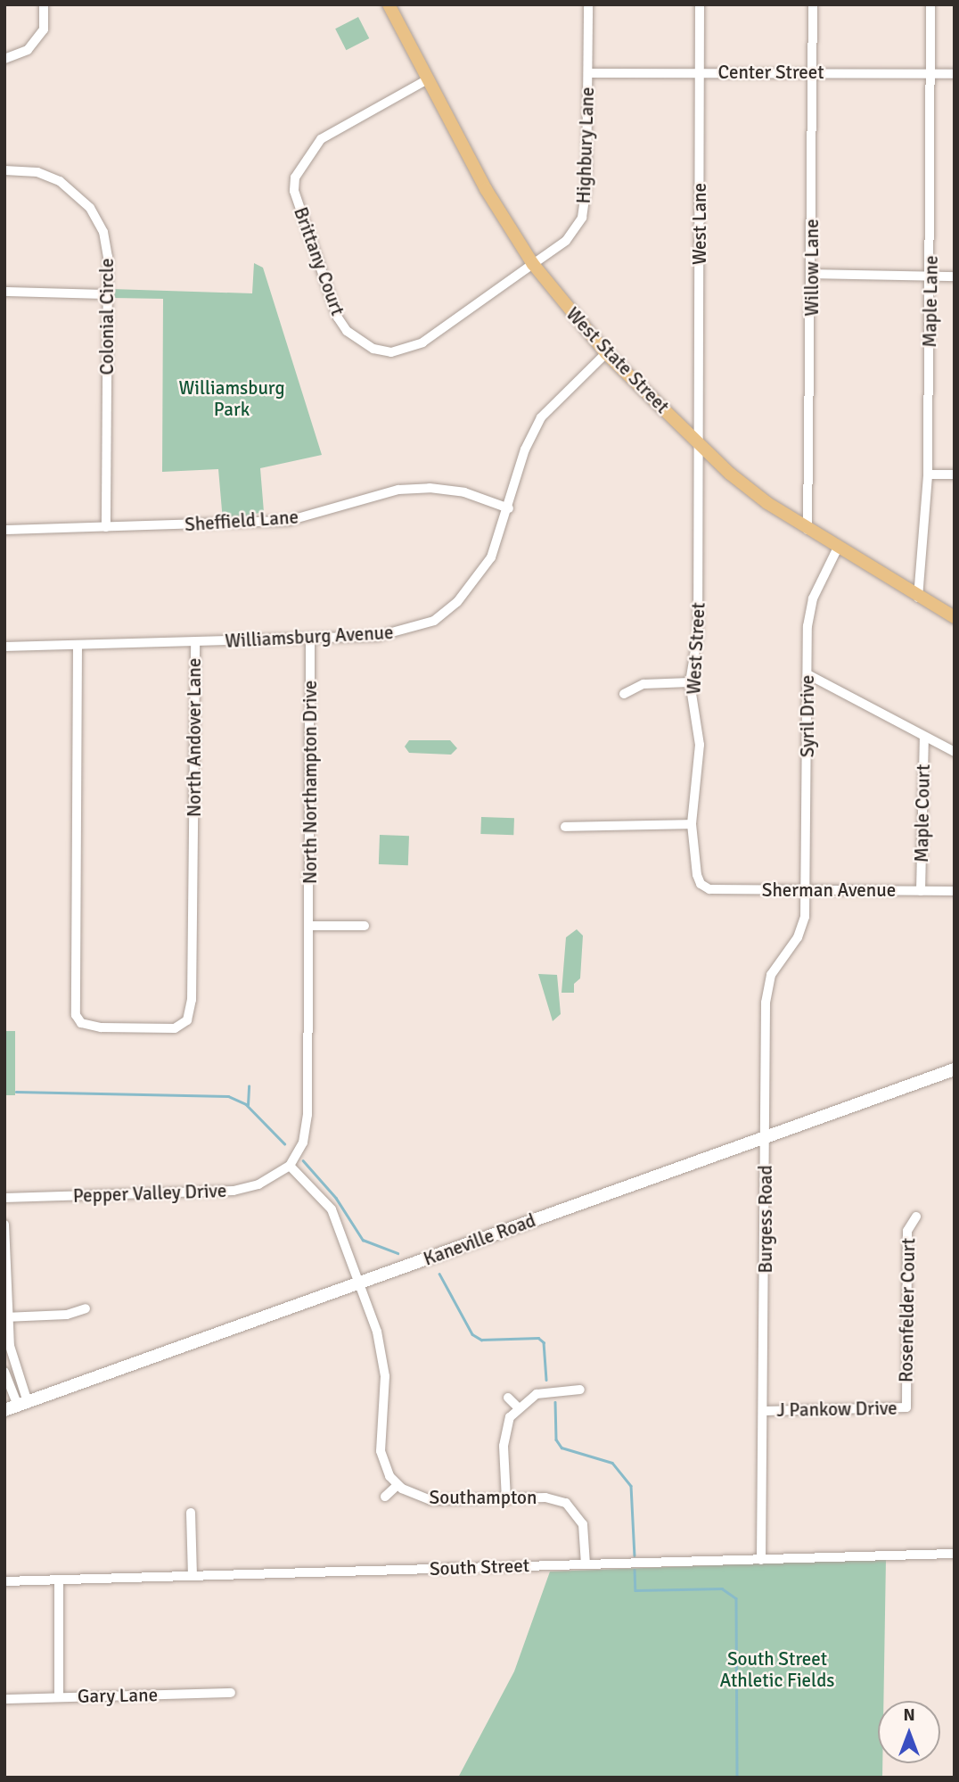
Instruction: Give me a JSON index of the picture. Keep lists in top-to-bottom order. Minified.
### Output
{"streets":{"main road":["West State Street","Kaneville Road"],"street":["Center Street","Highbury Lane","West Lane","Brittany Court","Willow Lane","Maple Lane","Colonial Circle","Sheffield Lane","Williamsburg Avenue","West Street","Syril Drive","North Andover Lane","North Northampton Drive","Maple Court","Sherman Avenue","Pepper Valley Drive","Burgess Road","Rosenfelder Court","J Pankow Drive","Southampton","South Street","Gary Lane"]},"crossings":[["Center Street","Highbury Lane"],["Center Street","West Lane"],["Center Street","Willow Lane"],["Center Street","Maple Lane"],["Highbury Lane","Brittany Court"],["Highbury Lane","West State Street"],["West Lane","West State Street"],["West Lane","West Street"],["Brittany Court","West State Street"],["Willow Lane","West State Street"],["Maple Lane","West State Street"],["Colonial Circle","Sheffield Lane"],["West State Street","Williamsburg Avenue"],["West State Street","West Street"],["West State Street","Syril Drive"],["Sheffield Lane","Williamsburg Avenue"],["Williamsburg Avenue","North Andover Lane"],["Williamsburg Avenue","North Northampton Drive"],["West Street","Sherman Avenue"],["Syril Drive","Sherman Avenue"],["Syril Drive","Burgess Road"],["North Northampton Drive","Pepper Valley Drive"],["Maple Court","Sherman Avenue"],["Sherman Avenue","Burgess Road"],["Burgess Road","Kaneville Road"],["Burgess Road","J Pankow Drive"],["Burgess Road","South Street"],["Rosenfelder Court","J Pankow Drive"],["Southampton","South Street"]],"parks":["Williamsburg Park","South Street Athletic Fields"],"north":"top"}
